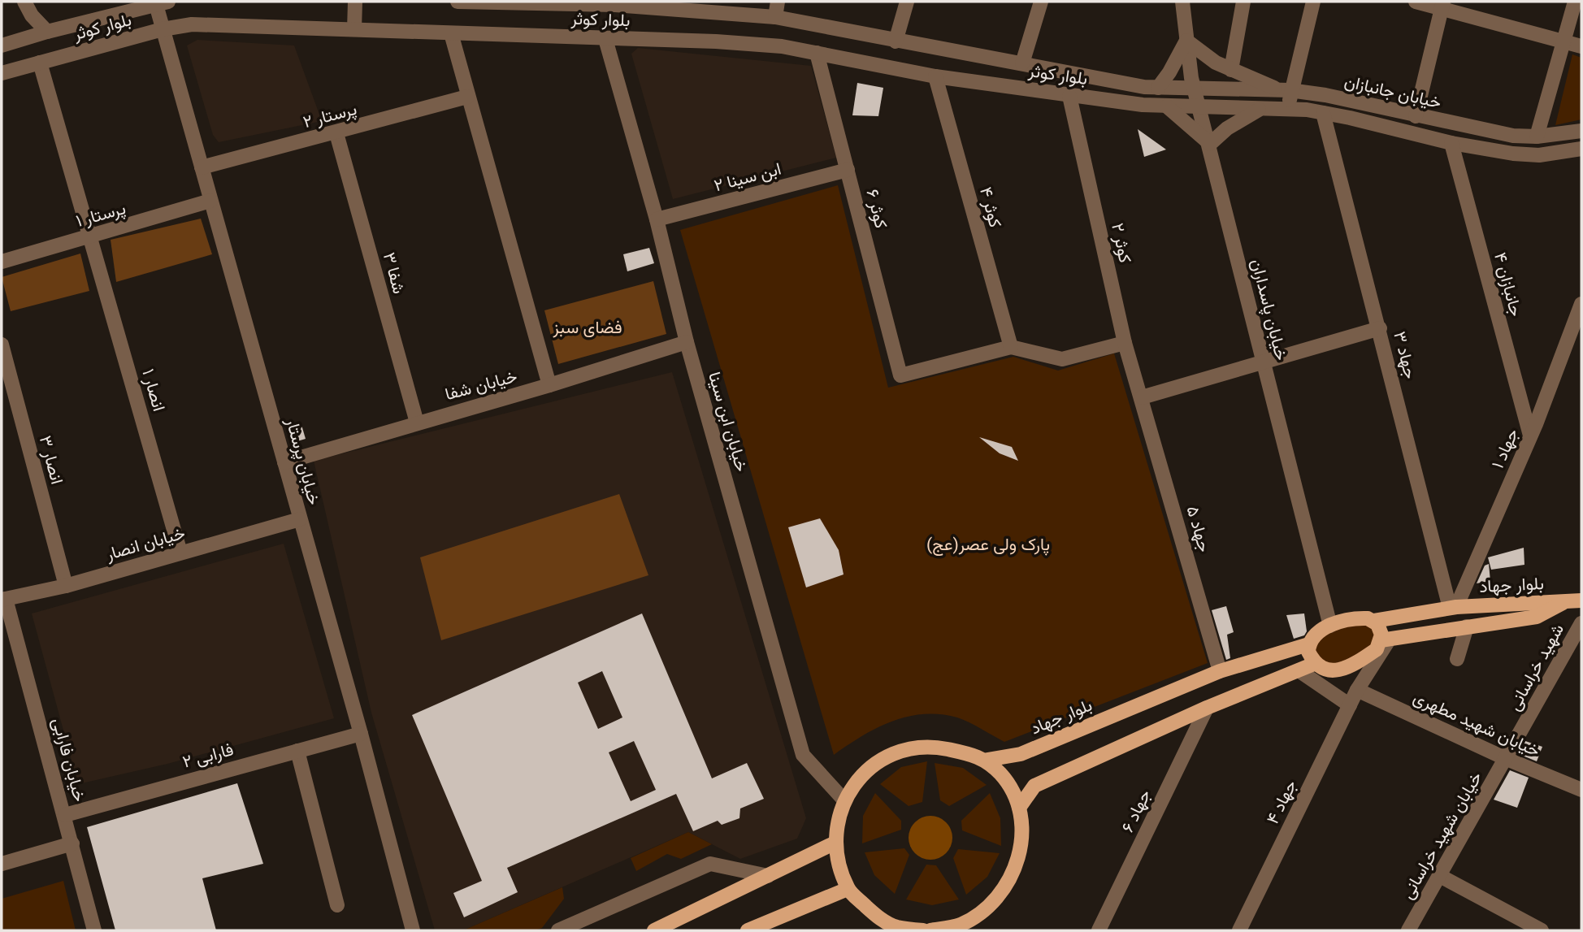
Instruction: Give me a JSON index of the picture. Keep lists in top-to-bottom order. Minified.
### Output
{"streets":{"main road":["بلوار جهاد"],"street":["بلوار کوثر","خیابان جانبازان","پرستار ۲","ابن سینا ۲","کوثر ۴","کوثر ۶","پرستار ۱","کوثر ۲","شفا ۳","جانبازان ۴","خیابان پاسداران","جهاد ۳","خیابان شفا","انصار ۱","خیابان ابن سینا","جهاد ۱","انصار ۳","خیابان پرستار","جهاد ۵","خیابان انصار","شهید خراسانی","خیابان شهید مطهری","فارابی ۲","خیابان فارابی","جهاد ۴","جهاد ۶","خیابان شهید خراسانی"]},"crossings":[["بلوار کوثر","خیابان جانبازان"],["بلوار کوثر","کوثر ۴"],["بلوار کوثر","کوثر ۶"],["بلوار کوثر","کوثر ۲"],["بلوار کوثر","خیابان پاسداران"],["بلوار کوثر","انصار ۱"],["بلوار کوثر","خیابان ابن سینا"],["بلوار کوثر","خیابان پرستار"],["خیابان جانبازان","جانبازان ۴"],["خیابان جانبازان","خیابان پاسداران"],["خیابان جانبازان","جهاد ۳"],["پرستار ۲","شفا ۳"],["پرستار ۲","خیابان پرستار"],["ابن سینا ۲","کوثر ۶"],["ابن سینا ۲","خیابان ابن سینا"],["کوثر ۴","کوثر ۶"],["پرستار ۱","انصار ۱"],["پرستار ۱","خیابان پرستار"],["کوثر ۲","جهاد ۵"],["شفا ۳","خیابان شفا"],["جانبازان ۴","جهاد ۱"],["خیابان پاسداران","بلوار جهاد"],["جهاد ۳","جهاد ۱"],["جهاد ۳","بلوار جهاد"],["خیابان شفا","خیابان ابن سینا"],["خیابان شفا","خیابان پرستار"],["انصار ۱","خیابان انصار"],["جهاد ۱","بلوار جهاد"],["انصار ۳","خیابان انصار"],["خیابان پرستار","خیابان انصار"],["خیابان پرستار","فارابی ۲"],["جهاد ۵","بلوار جهاد"],["خیابان انصار","خیابان فارابی"],["بلوار جهاد","جهاد ۴"],["شهید خراسانی","خیابان شهید مطهری"],["شهید خراسانی","خیابان شهید خراسانی"],["خیابان شهید مطهری","جهاد ۴"],["خیابان شهید مطهری","خیابان شهید خراسانی"],["فارابی ۲","خیابان فارابی"]],"parks":["فضای سبز","پارک ولی عصر(عج)"]}
